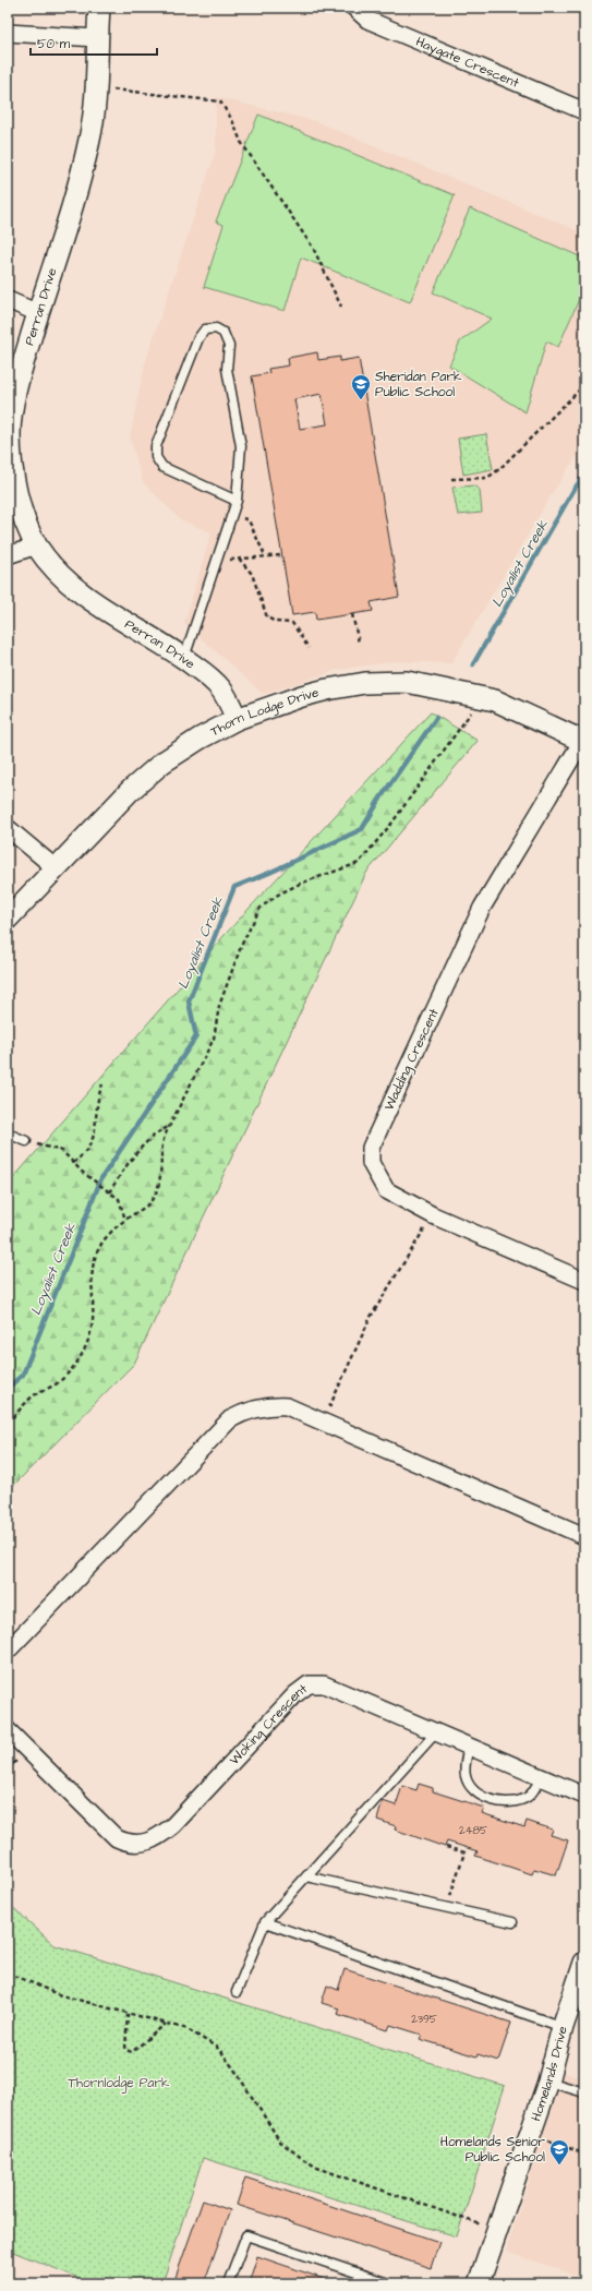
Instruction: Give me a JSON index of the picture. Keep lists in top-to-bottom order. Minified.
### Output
{"streets":{"street":["Haygate Crescent","Perran Drive","Thorn Lodge Drive","Wadding Crescent","Woking Crescent","Homelands Drive"]},"crossings":[["Perran Drive","Thorn Lodge Drive"],["Thorn Lodge Drive","Wadding Crescent"]],"water":["Loyalist Creek"],"parks":["Thornlodge Park"],"places":{"school or university":["Sheridan Park Public School","Homelands Senior Public School"]},"house_numbers":["2485","2395"],"scale_bar":"50 m"}
